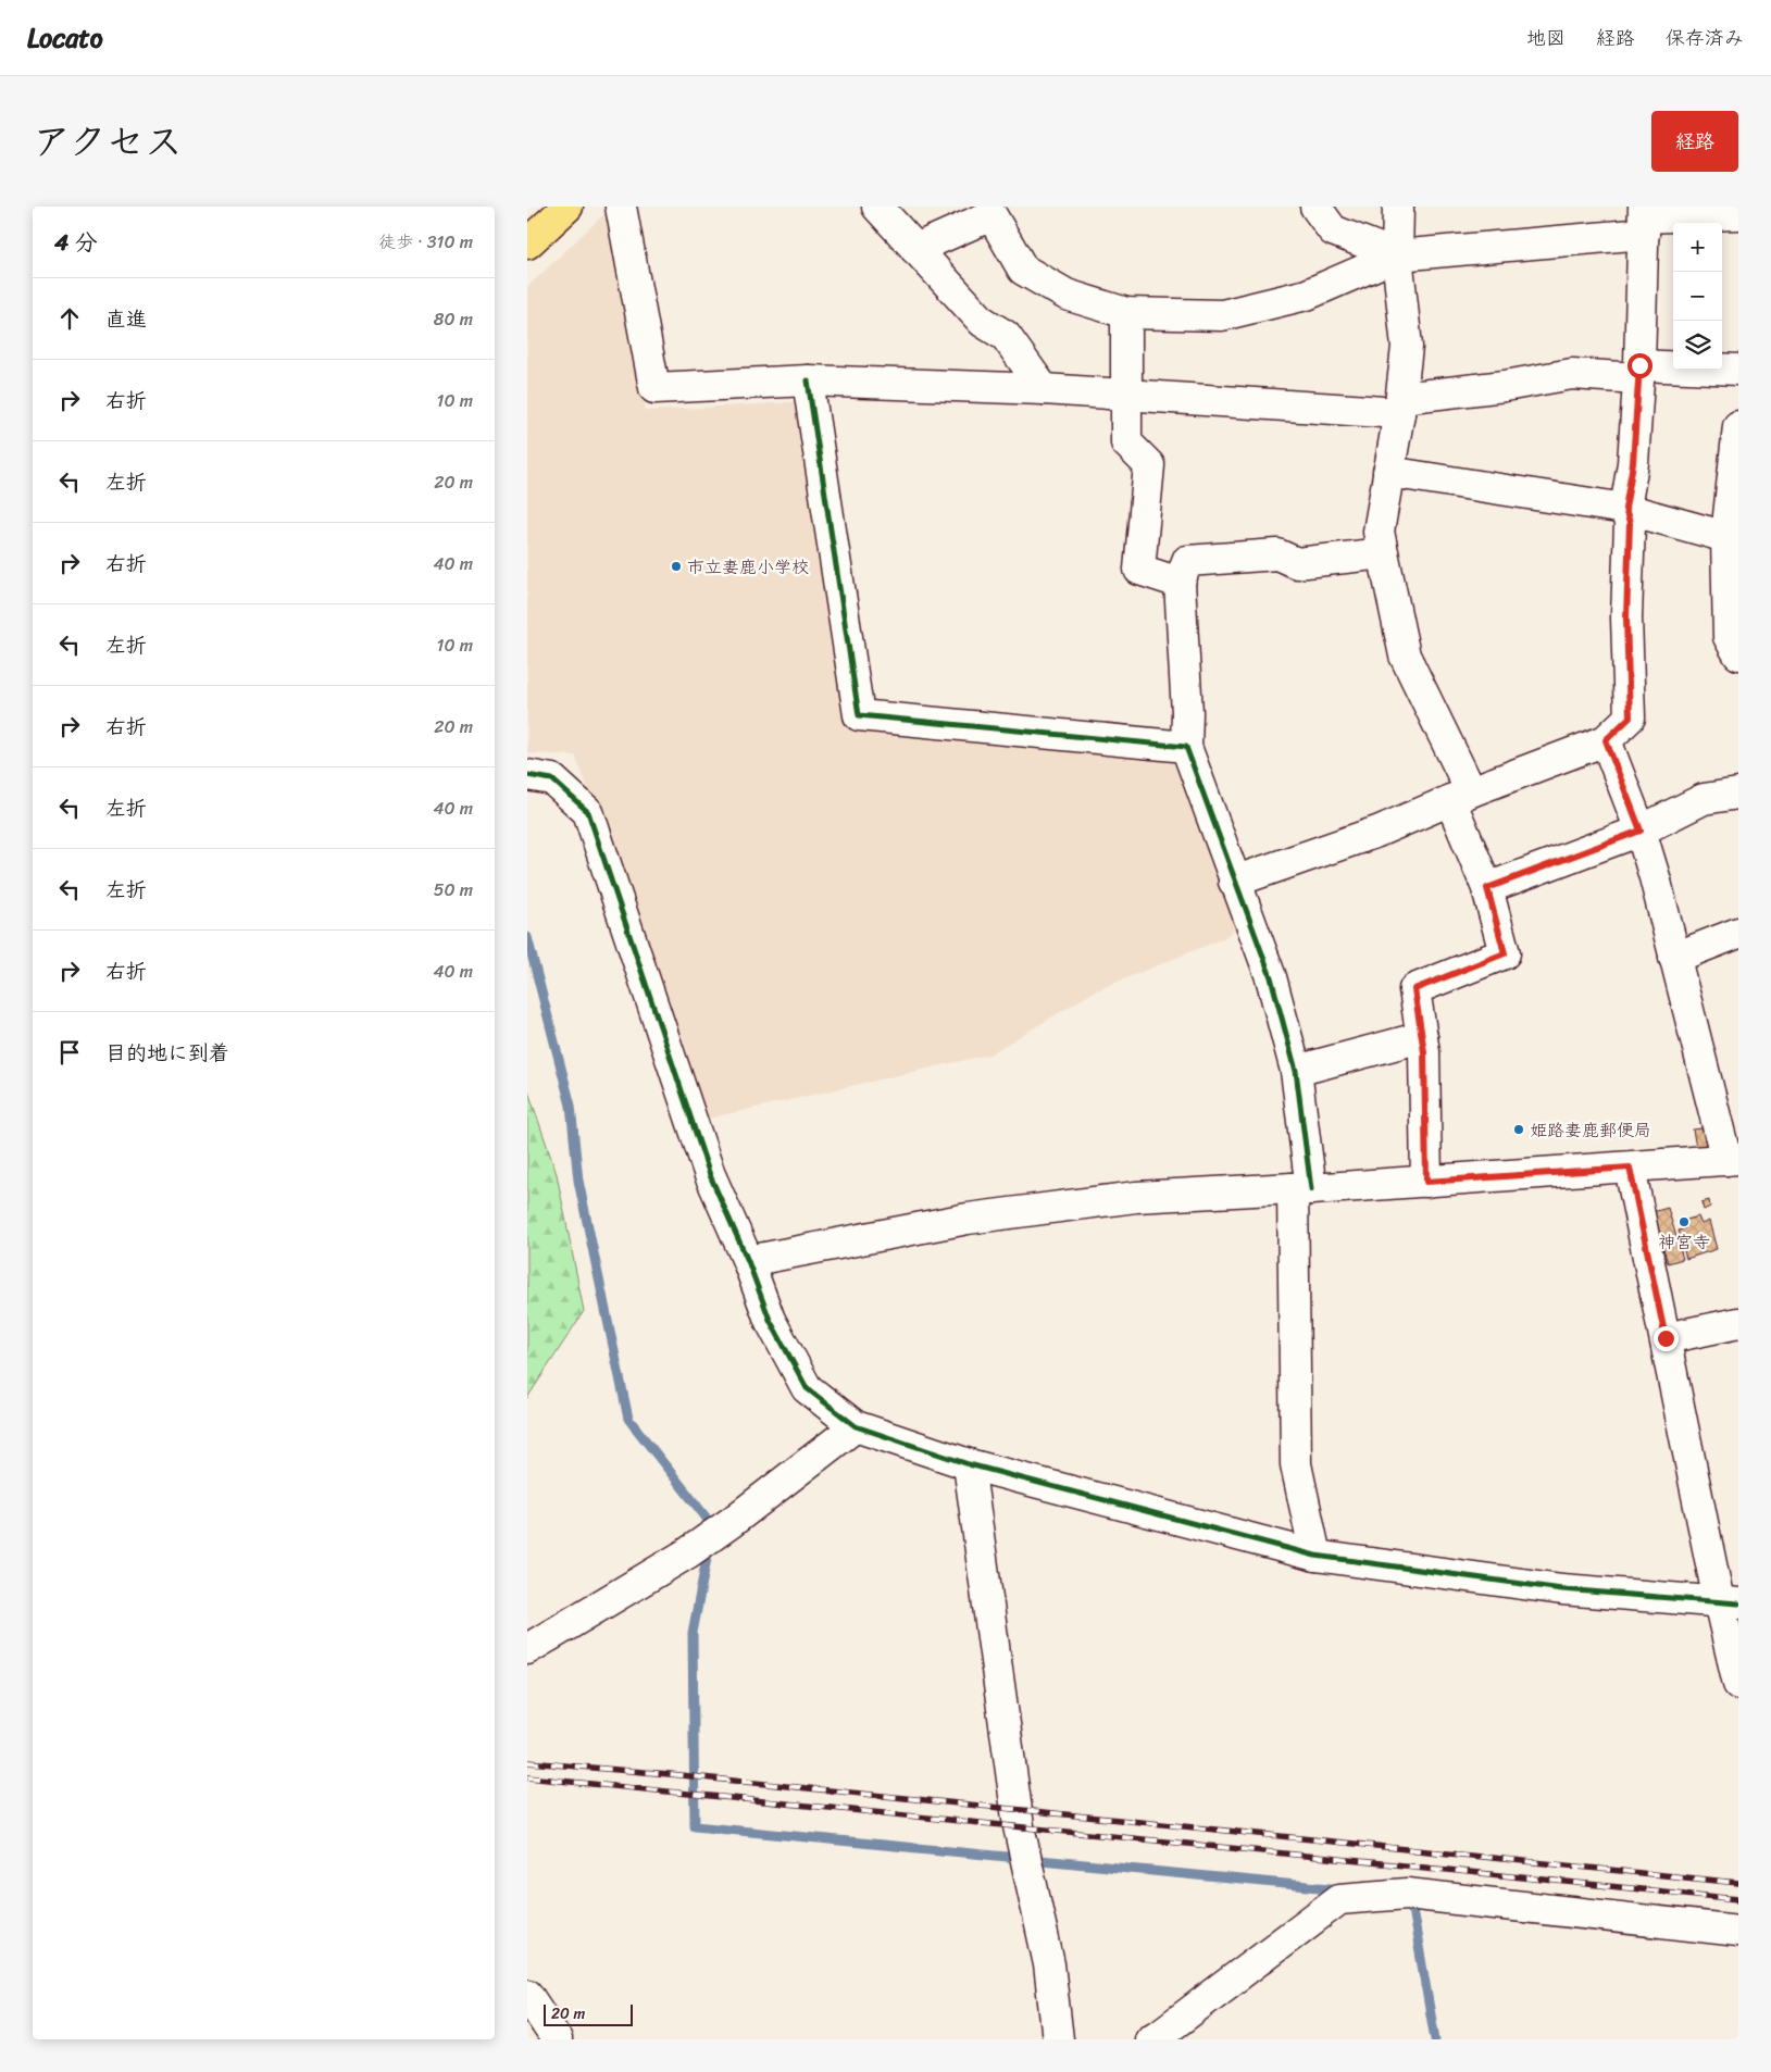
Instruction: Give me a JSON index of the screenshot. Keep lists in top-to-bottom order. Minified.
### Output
{"places":["市立妻鹿小学校","姫路妻鹿郵便局","神宮寺"],"scale_bar":"20 m","page":{"header":"Locato","nav":["地図","経路","保存済み"],"title":"アクセス","buttons":"経路","heading":["4 分","徒歩 · 310 m"],"map_buttons":["+","−"],"list":[["直進","80 m"],["右折","10 m"],["左折","20 m"],["右折","40 m"],["左折","10 m"],["右折","20 m"],["左折","40 m"],["左折","50 m"],["右折","40 m"],"目的地に到着"],"scale":"20 m"}}
